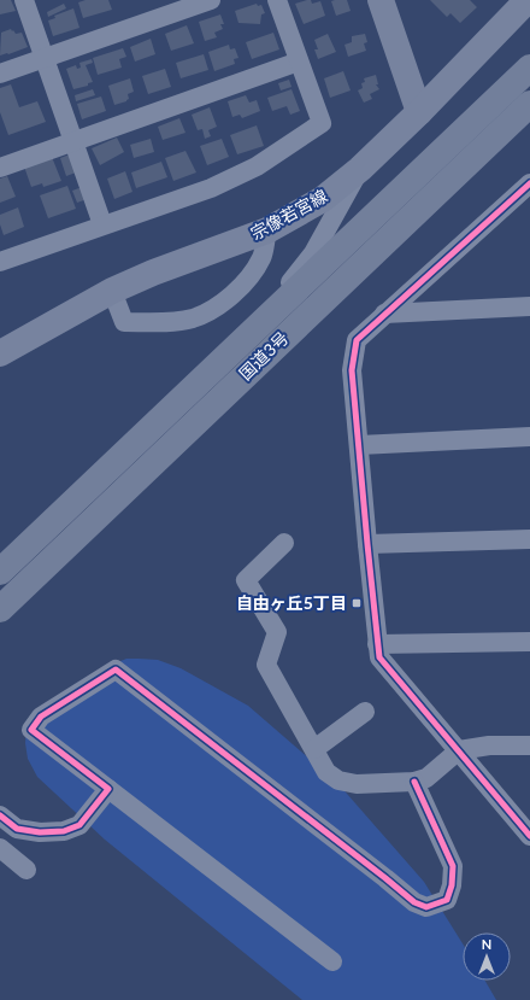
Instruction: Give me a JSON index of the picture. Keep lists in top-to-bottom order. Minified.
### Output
{"streets":{"highway":["国道3号"],"main road":["宗像若宮線"]},"places":{"transit":["自由ヶ丘5丁目"]},"north":"top"}
